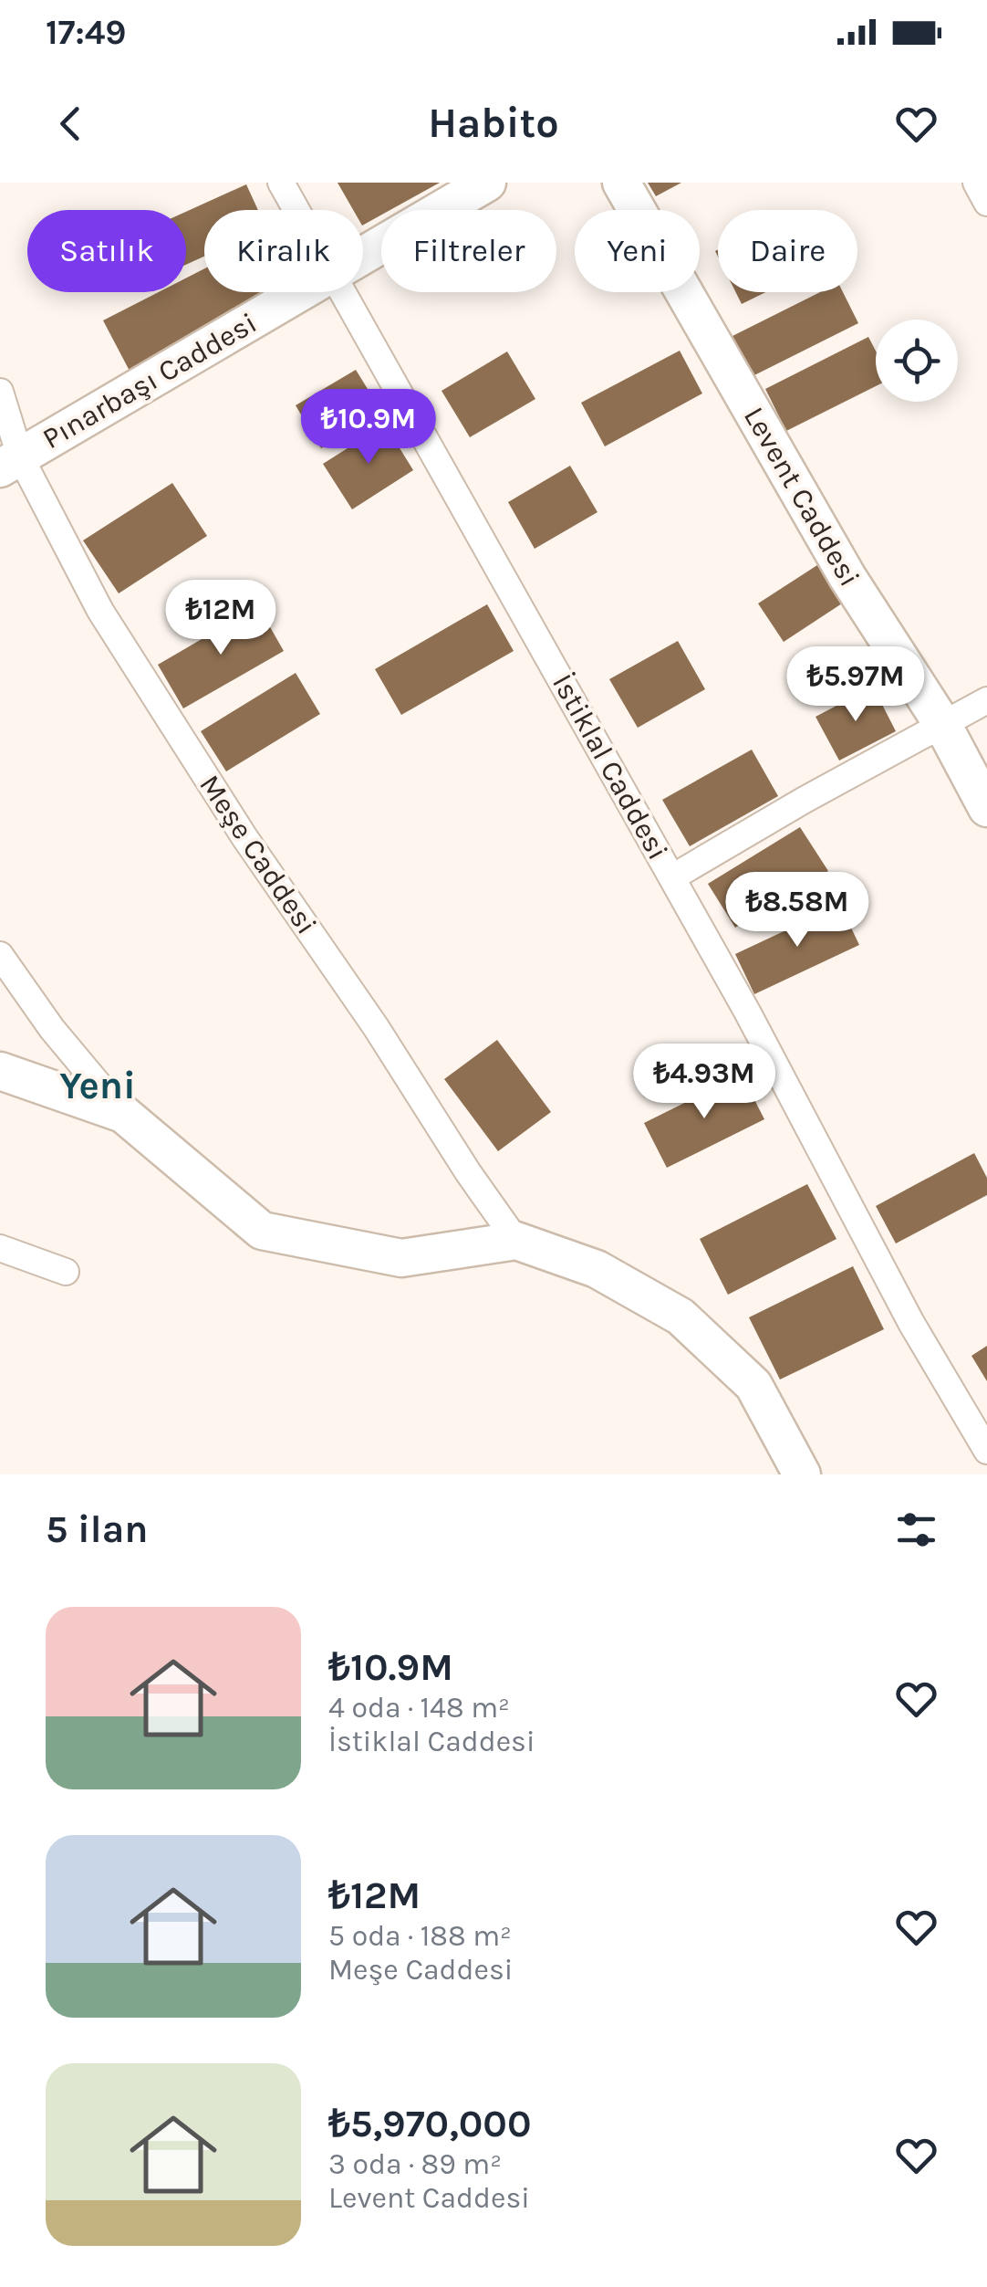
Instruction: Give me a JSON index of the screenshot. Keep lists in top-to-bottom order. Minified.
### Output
{"streets":{"street":["Pınarbaşı Caddesi","Levent Caddesi","İstiklal Caddesi","Meşe Caddesi"]},"crossings":[["Pınarbaşı Caddesi","Meşe Caddesi"]],"districts":["Yeni"],"page":{"status":"17:49","header":"Habito","chip":["Satılık","Kiralık","Filtreler","Yeni","Daire"],"price":["₺10.9M","₺12M","₺5.97M","₺8.58M","₺4.93M"],"heading":"5 ilan","list":[{"name":"₺10.9M","note":"4 oda · 148 m² · İstiklal Caddesi"},{"name":"₺12M","note":"5 oda · 188 m² · Meşe Caddesi"},{"name":"₺5,970,000","note":"3 oda · 89 m² · Levent Caddesi"}]}}
